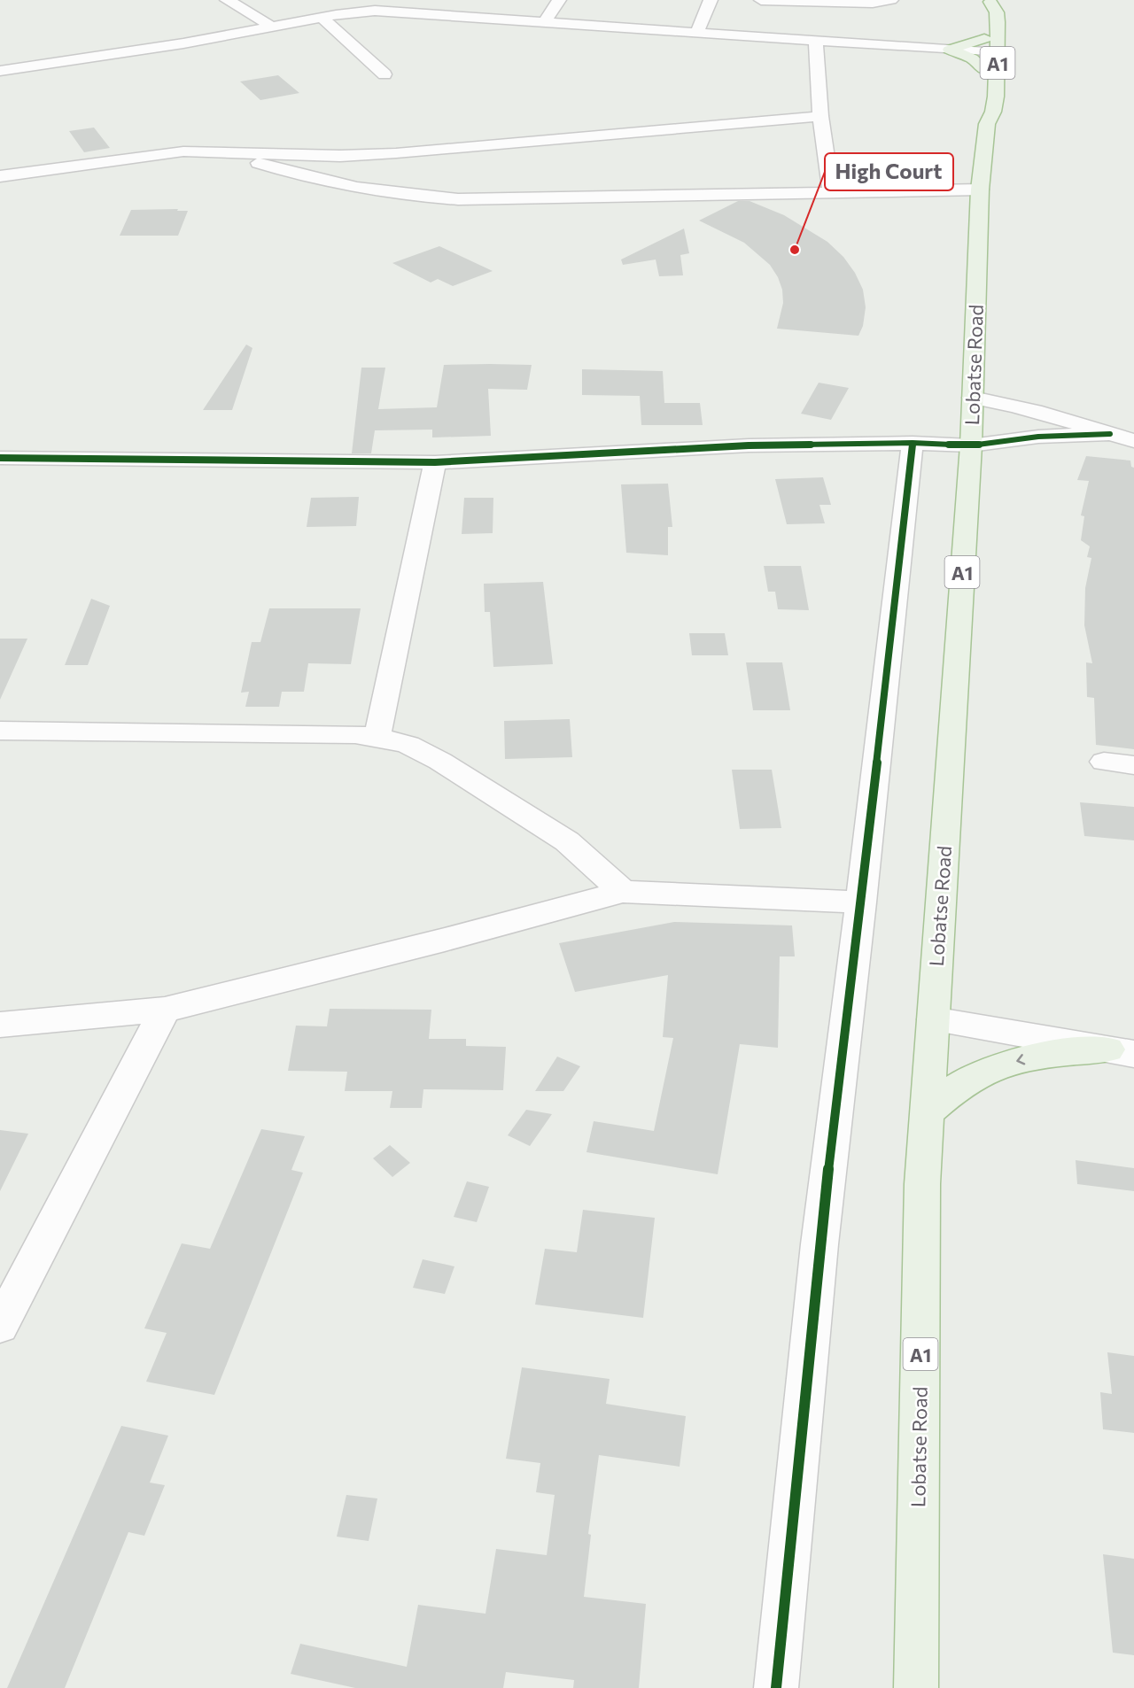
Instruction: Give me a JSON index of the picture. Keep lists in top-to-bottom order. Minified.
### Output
{"streets":{"highway":["A1","Lobatse Road"]},"places":["High Court"]}
